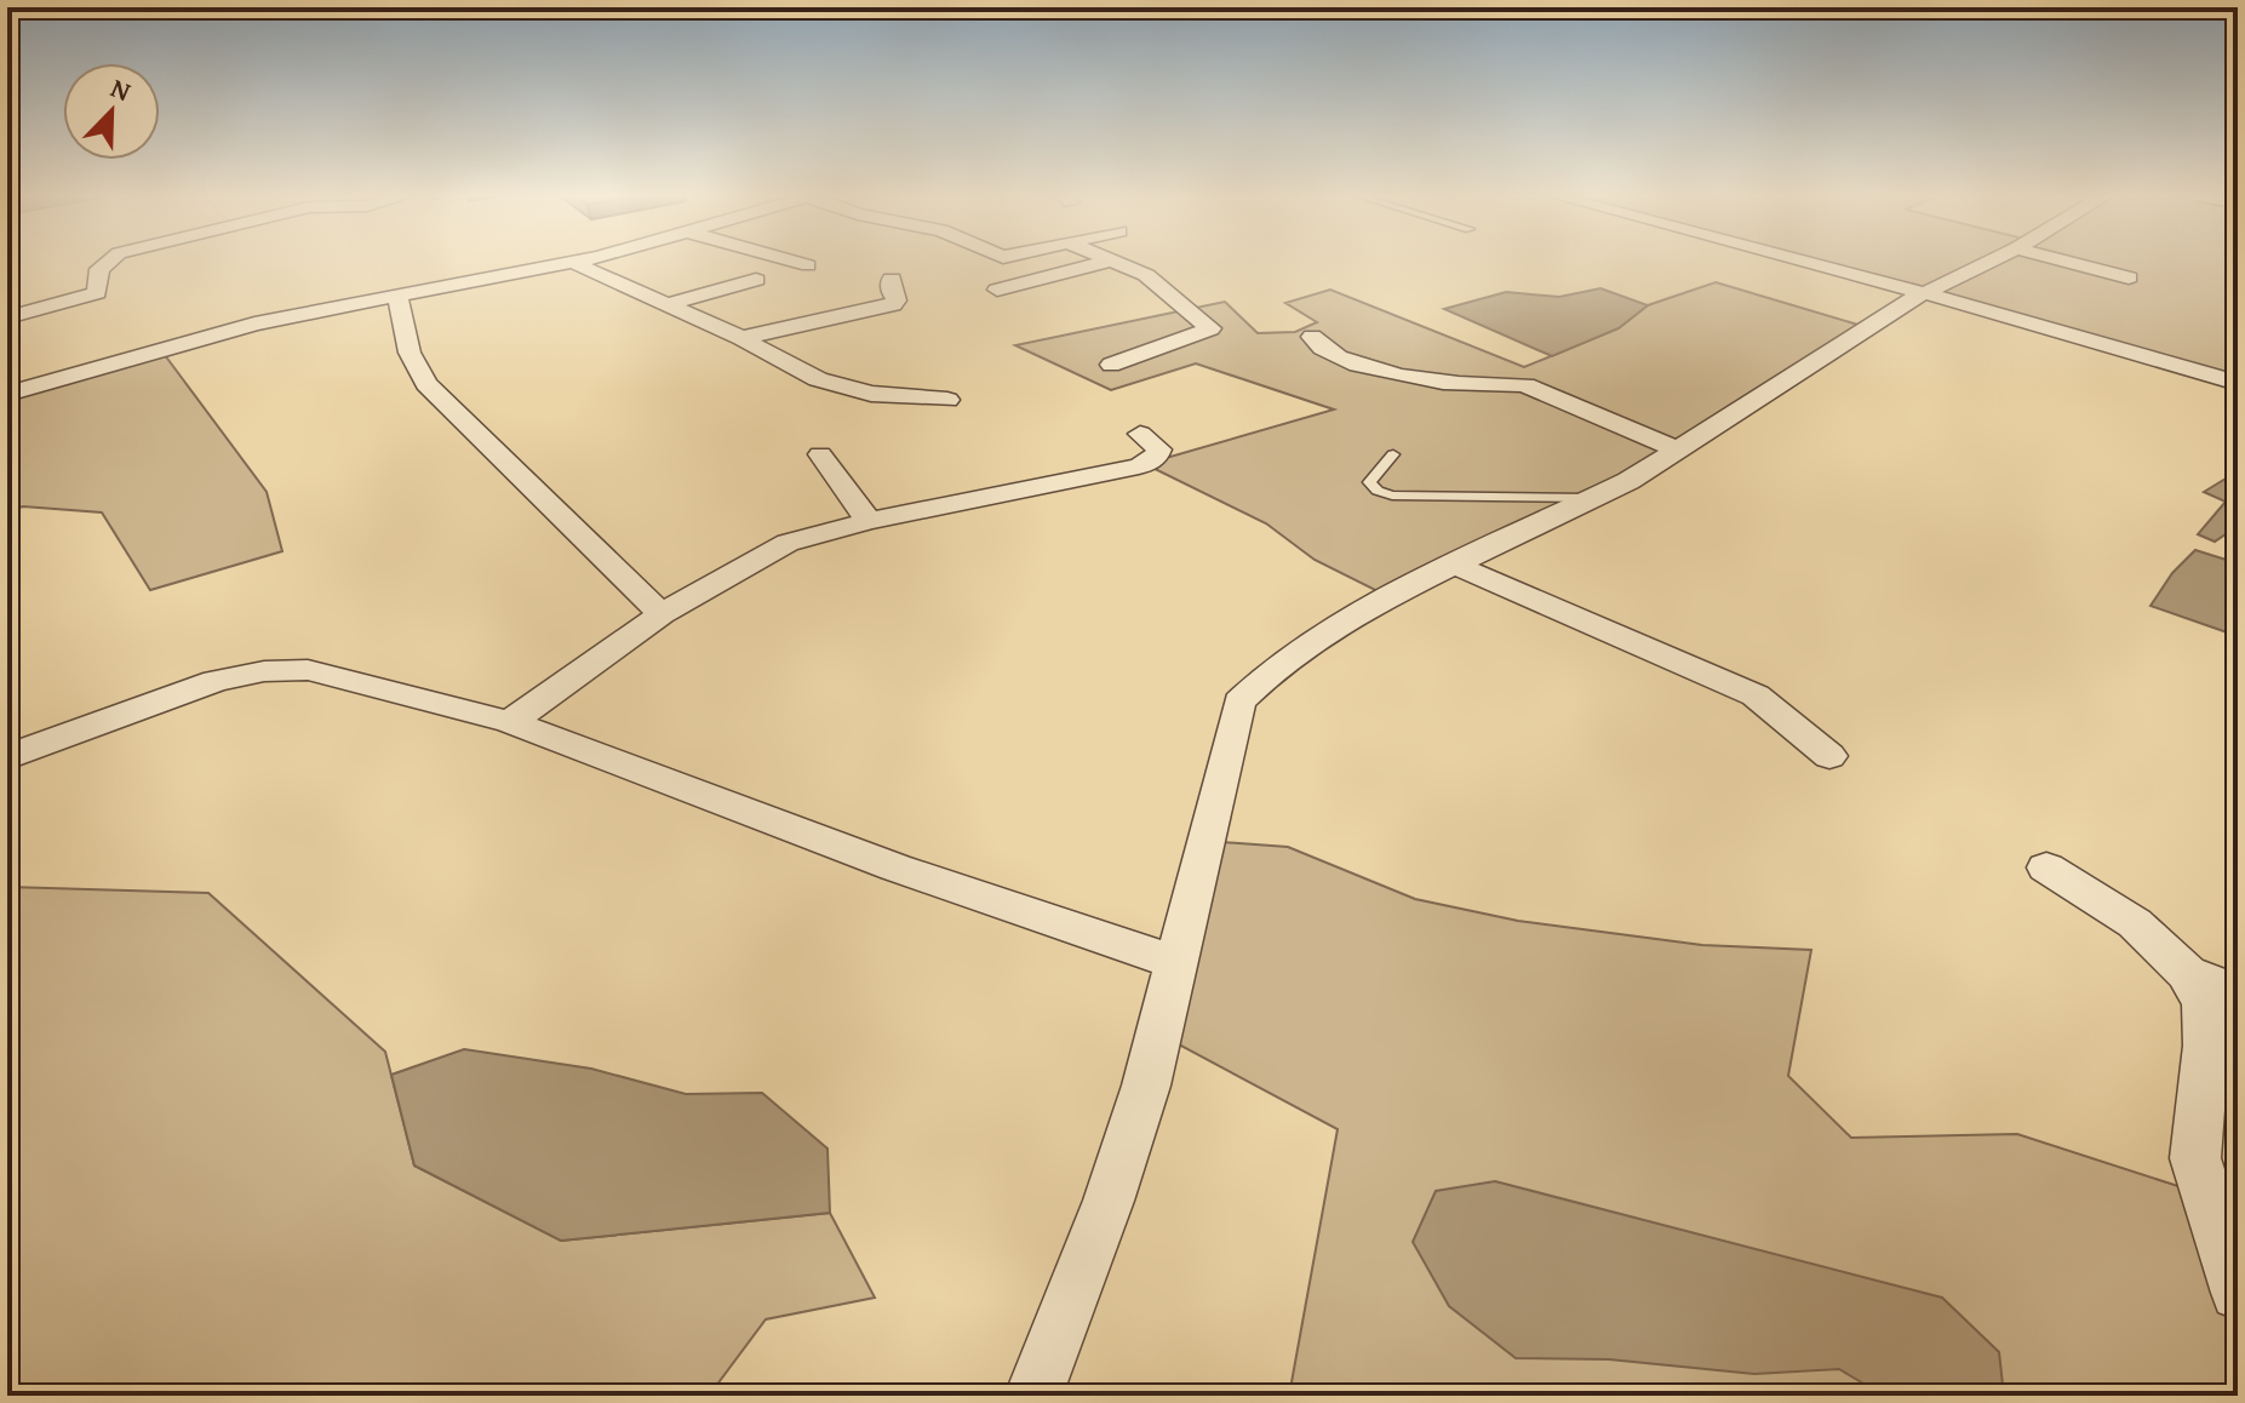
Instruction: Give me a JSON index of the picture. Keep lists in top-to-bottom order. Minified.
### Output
{"north":"top right"}
